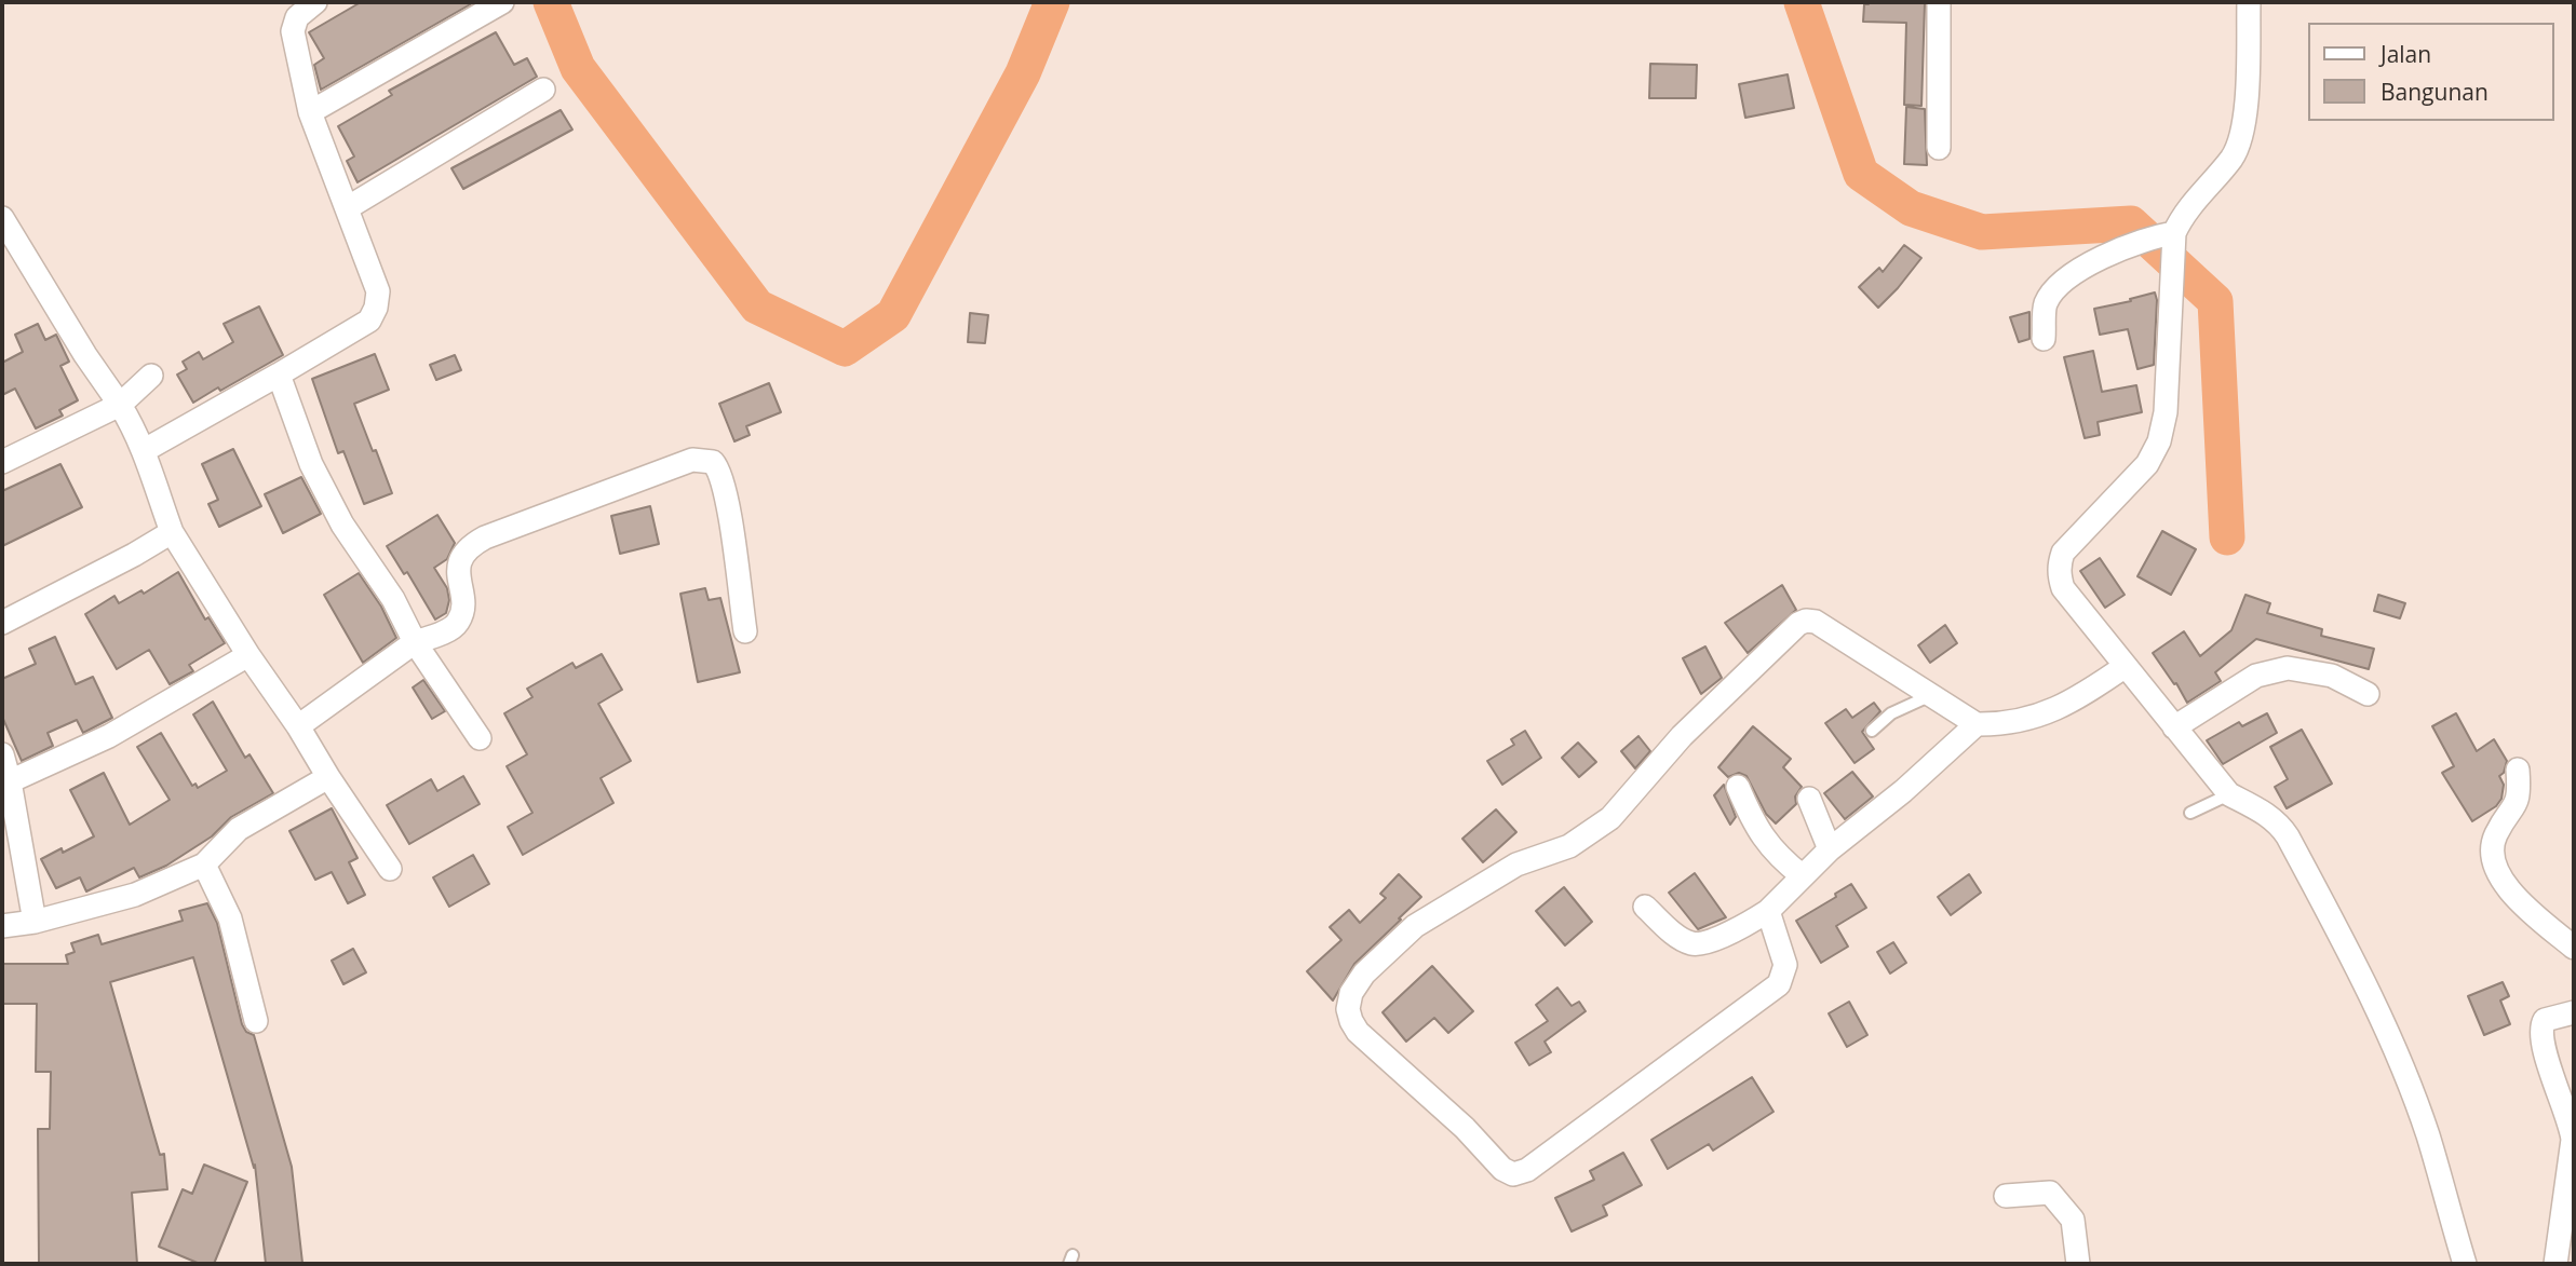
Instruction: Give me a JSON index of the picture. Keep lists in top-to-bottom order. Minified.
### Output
{"legend":["Jalan","Bangunan"]}
